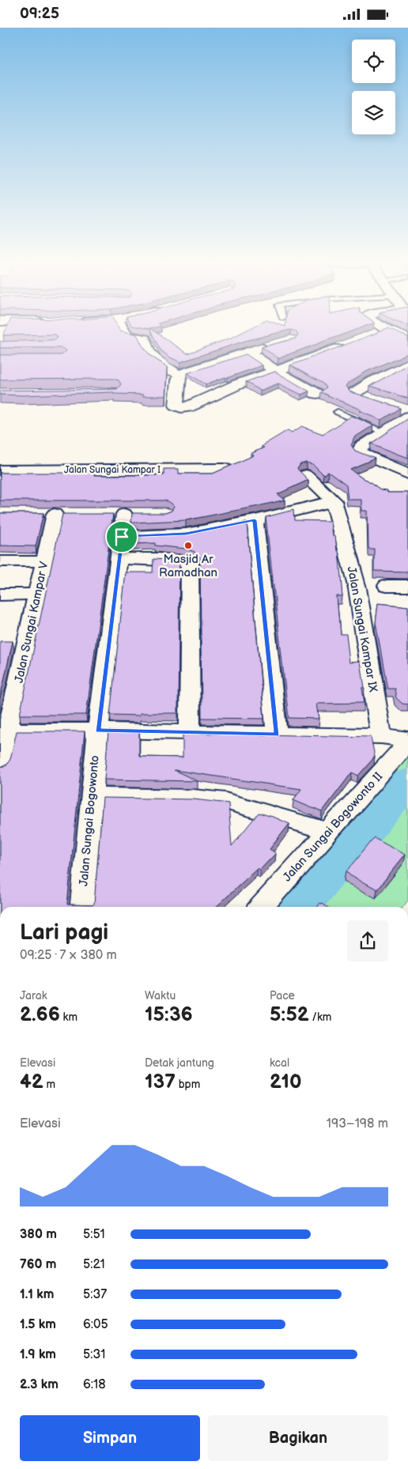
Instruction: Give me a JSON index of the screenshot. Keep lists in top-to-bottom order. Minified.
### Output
{"streets":{"street":["Jalan Sungai Kampar I","Jalan Sungai Kampar V","Jalan Sungai Kampar IX","Jalan Sungai Bogowonto","Jalan Sungai Bogowonto II"]},"places":["Masjid Ar Ramadhan"],"page":{"status":"09:25","heading":["Lari pagi","09:25 · 7 × 380 m"],"stats":[["Jarak","2.66 km"],["Waktu","15:36"],["Pace","5:52 /km"],["Elevasi","42 m"],["Detak jantung","137 bpm"],["kcal","210"]],"chart":["Elevasi","193–198 m"],"list":[{"name":"380 m","note":"5:51"},{"name":"760 m","note":"5:21"},{"name":"1.1 km","note":"5:37"},{"name":"1.5 km","note":"6:05"},{"name":"1.9 km","note":"5:31"},{"name":"2.3 km","note":"6:18"}],"buttons":["Simpan","Bagikan"]}}
